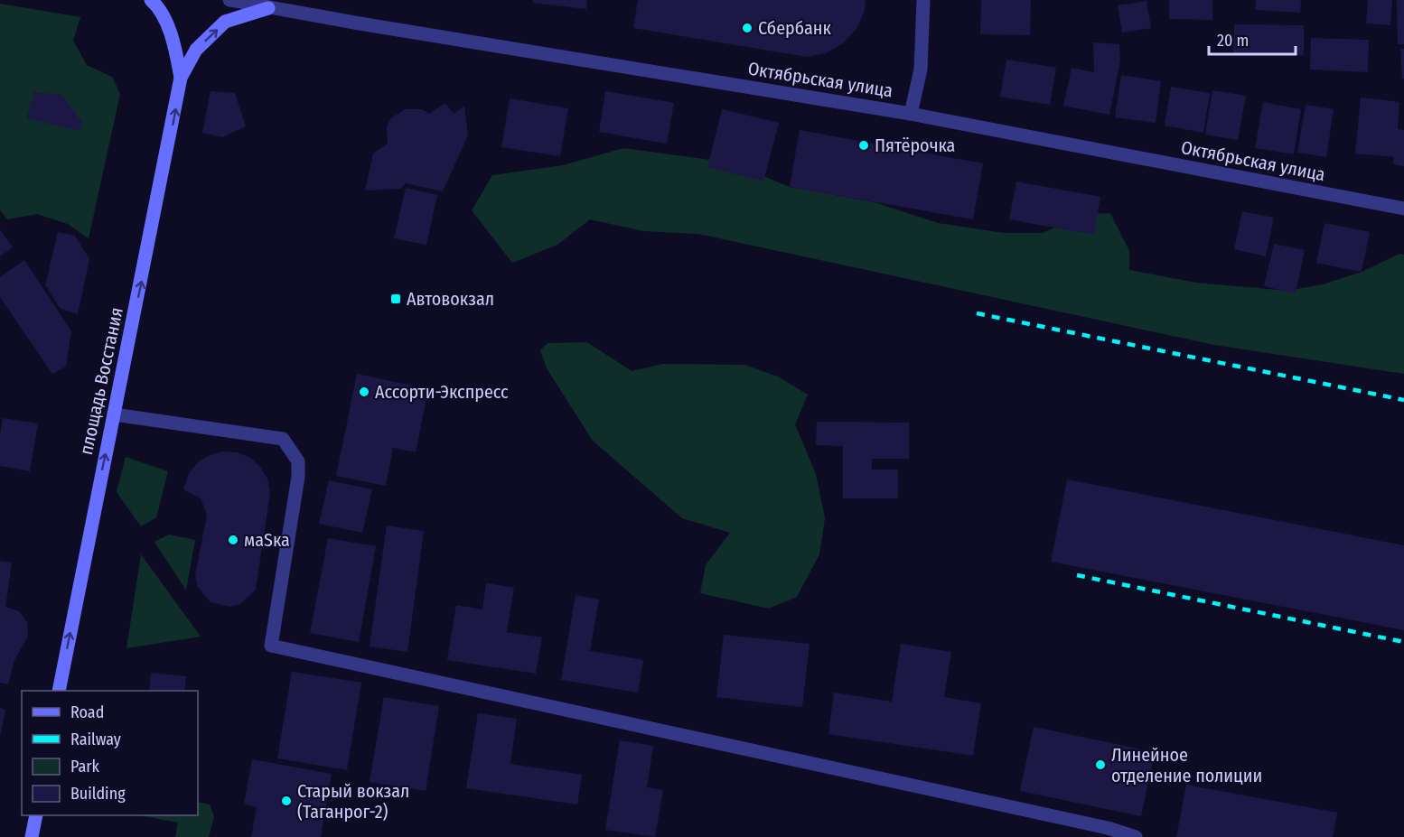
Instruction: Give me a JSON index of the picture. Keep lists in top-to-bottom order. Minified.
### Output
{"streets":{"main road":["площадь Восстания"],"street":["Октябрьская улица"]},"crossings":[["Октябрьская улица","площадь Восстания"]],"one_way":["площадь Восстания"],"places":{"other":["Сбербанк","Пятёрочка","Ассорти-Экспресс","маSка","Линейное отделение полиции","Старый вокзал (Таганрог-2)"],"transit":["Автовокзал"]},"legend":["Road","Railway","Park","Building"],"scale_bar":"20 m"}
